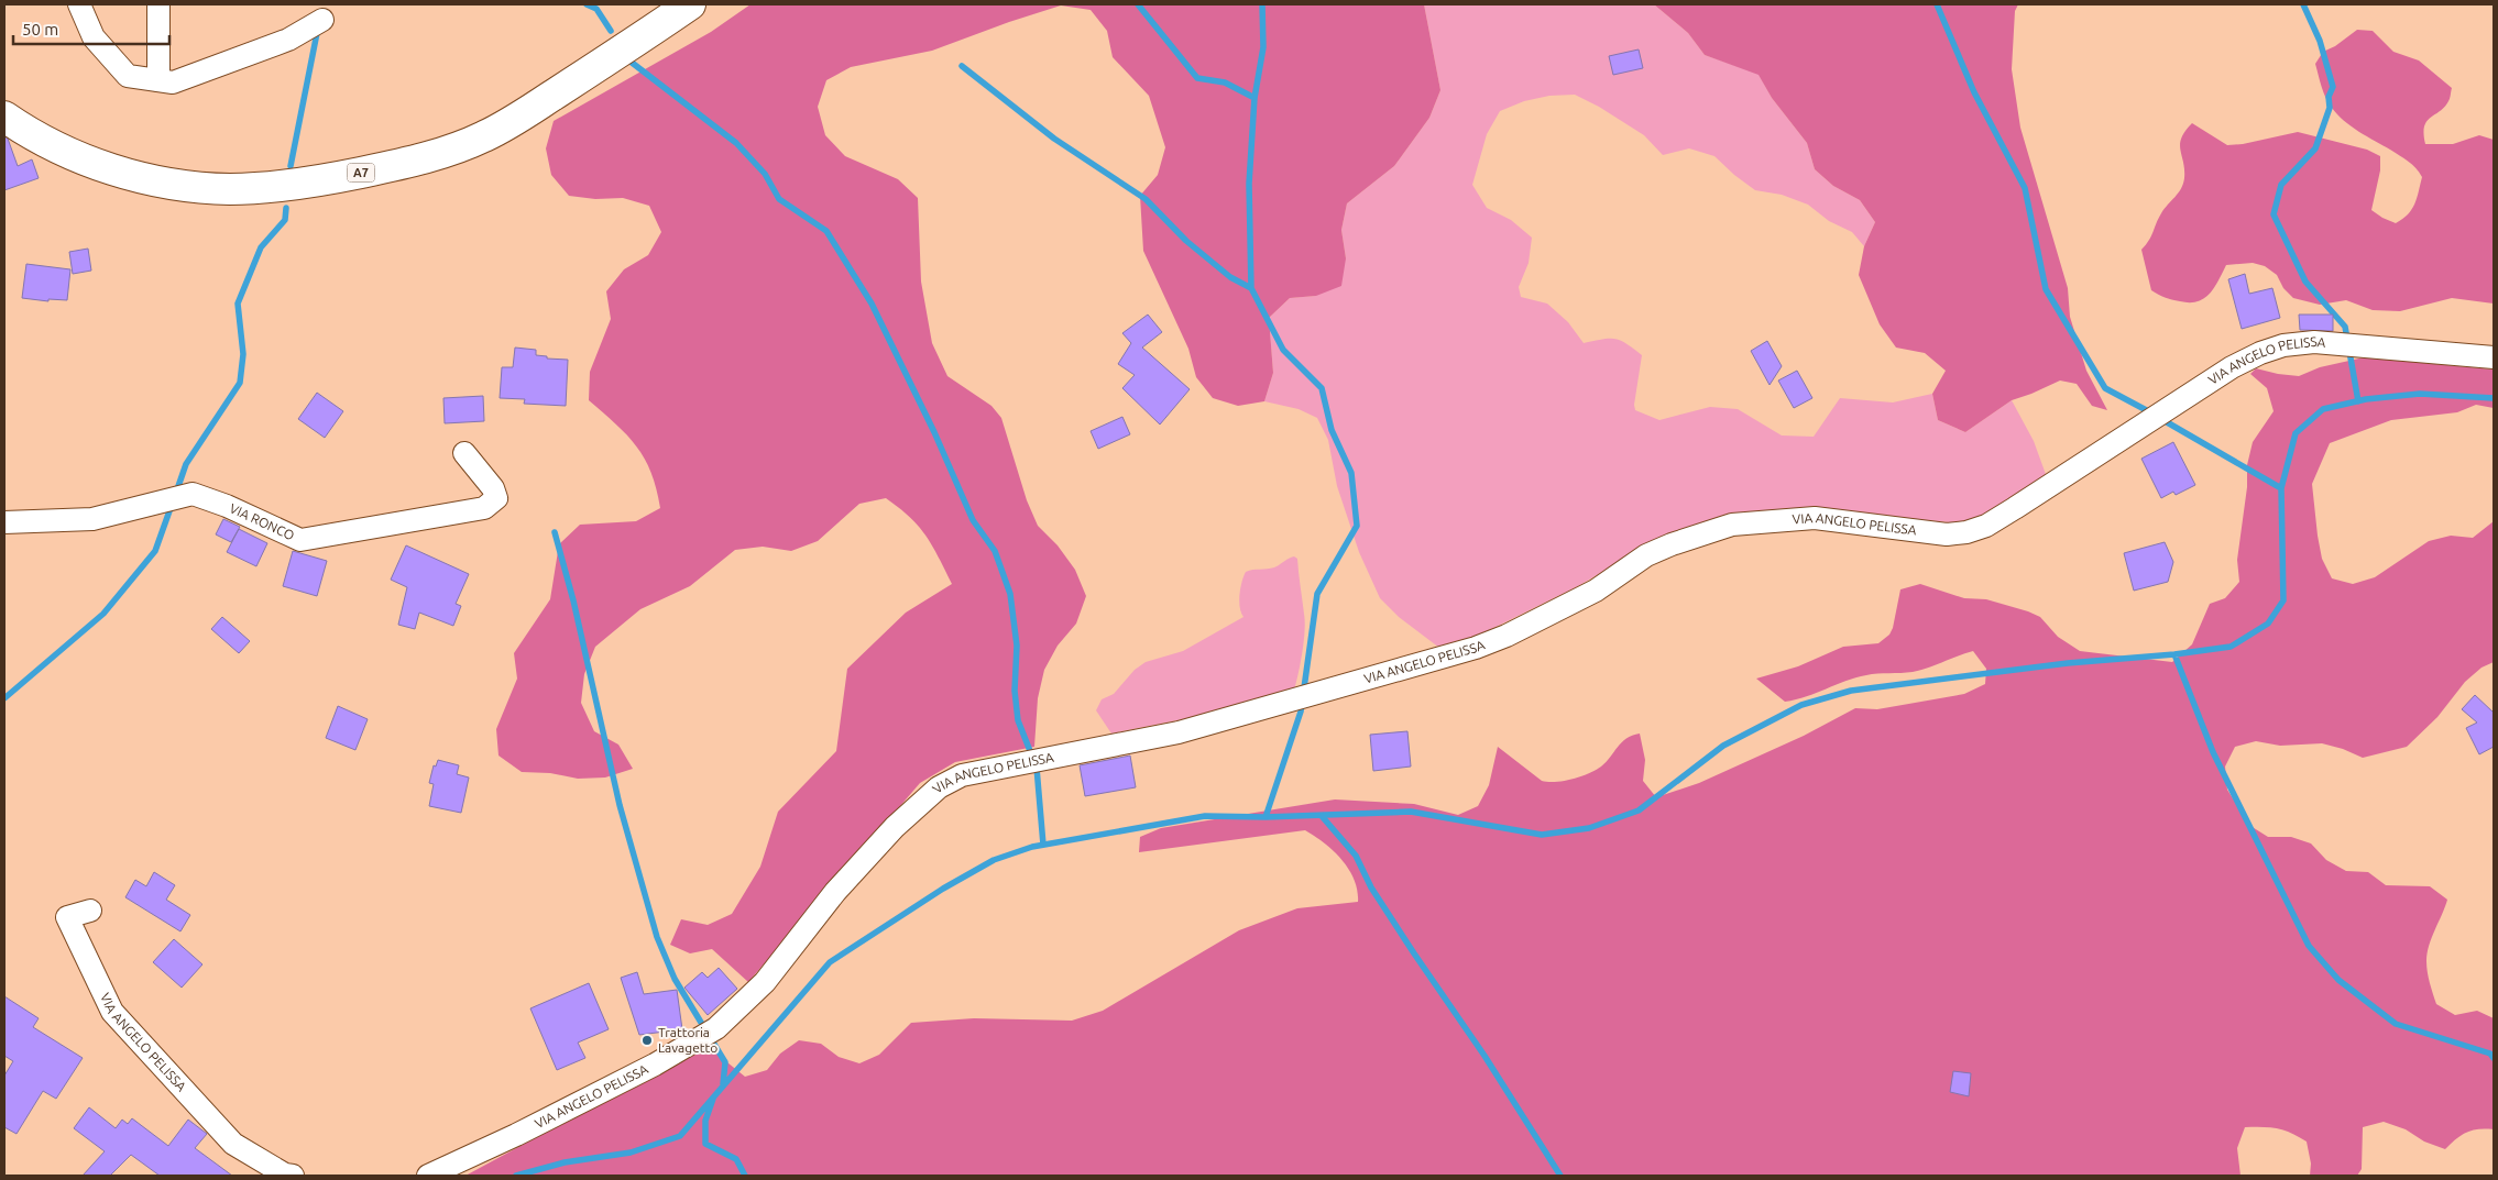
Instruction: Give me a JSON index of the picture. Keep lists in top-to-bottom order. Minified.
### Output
{"streets":{"highway":["A7"],"street":["VIA ANGELO PELISSA","VIA RONCO"]},"places":["Trattoria Lavagetto"],"scale_bar":"50 m"}
